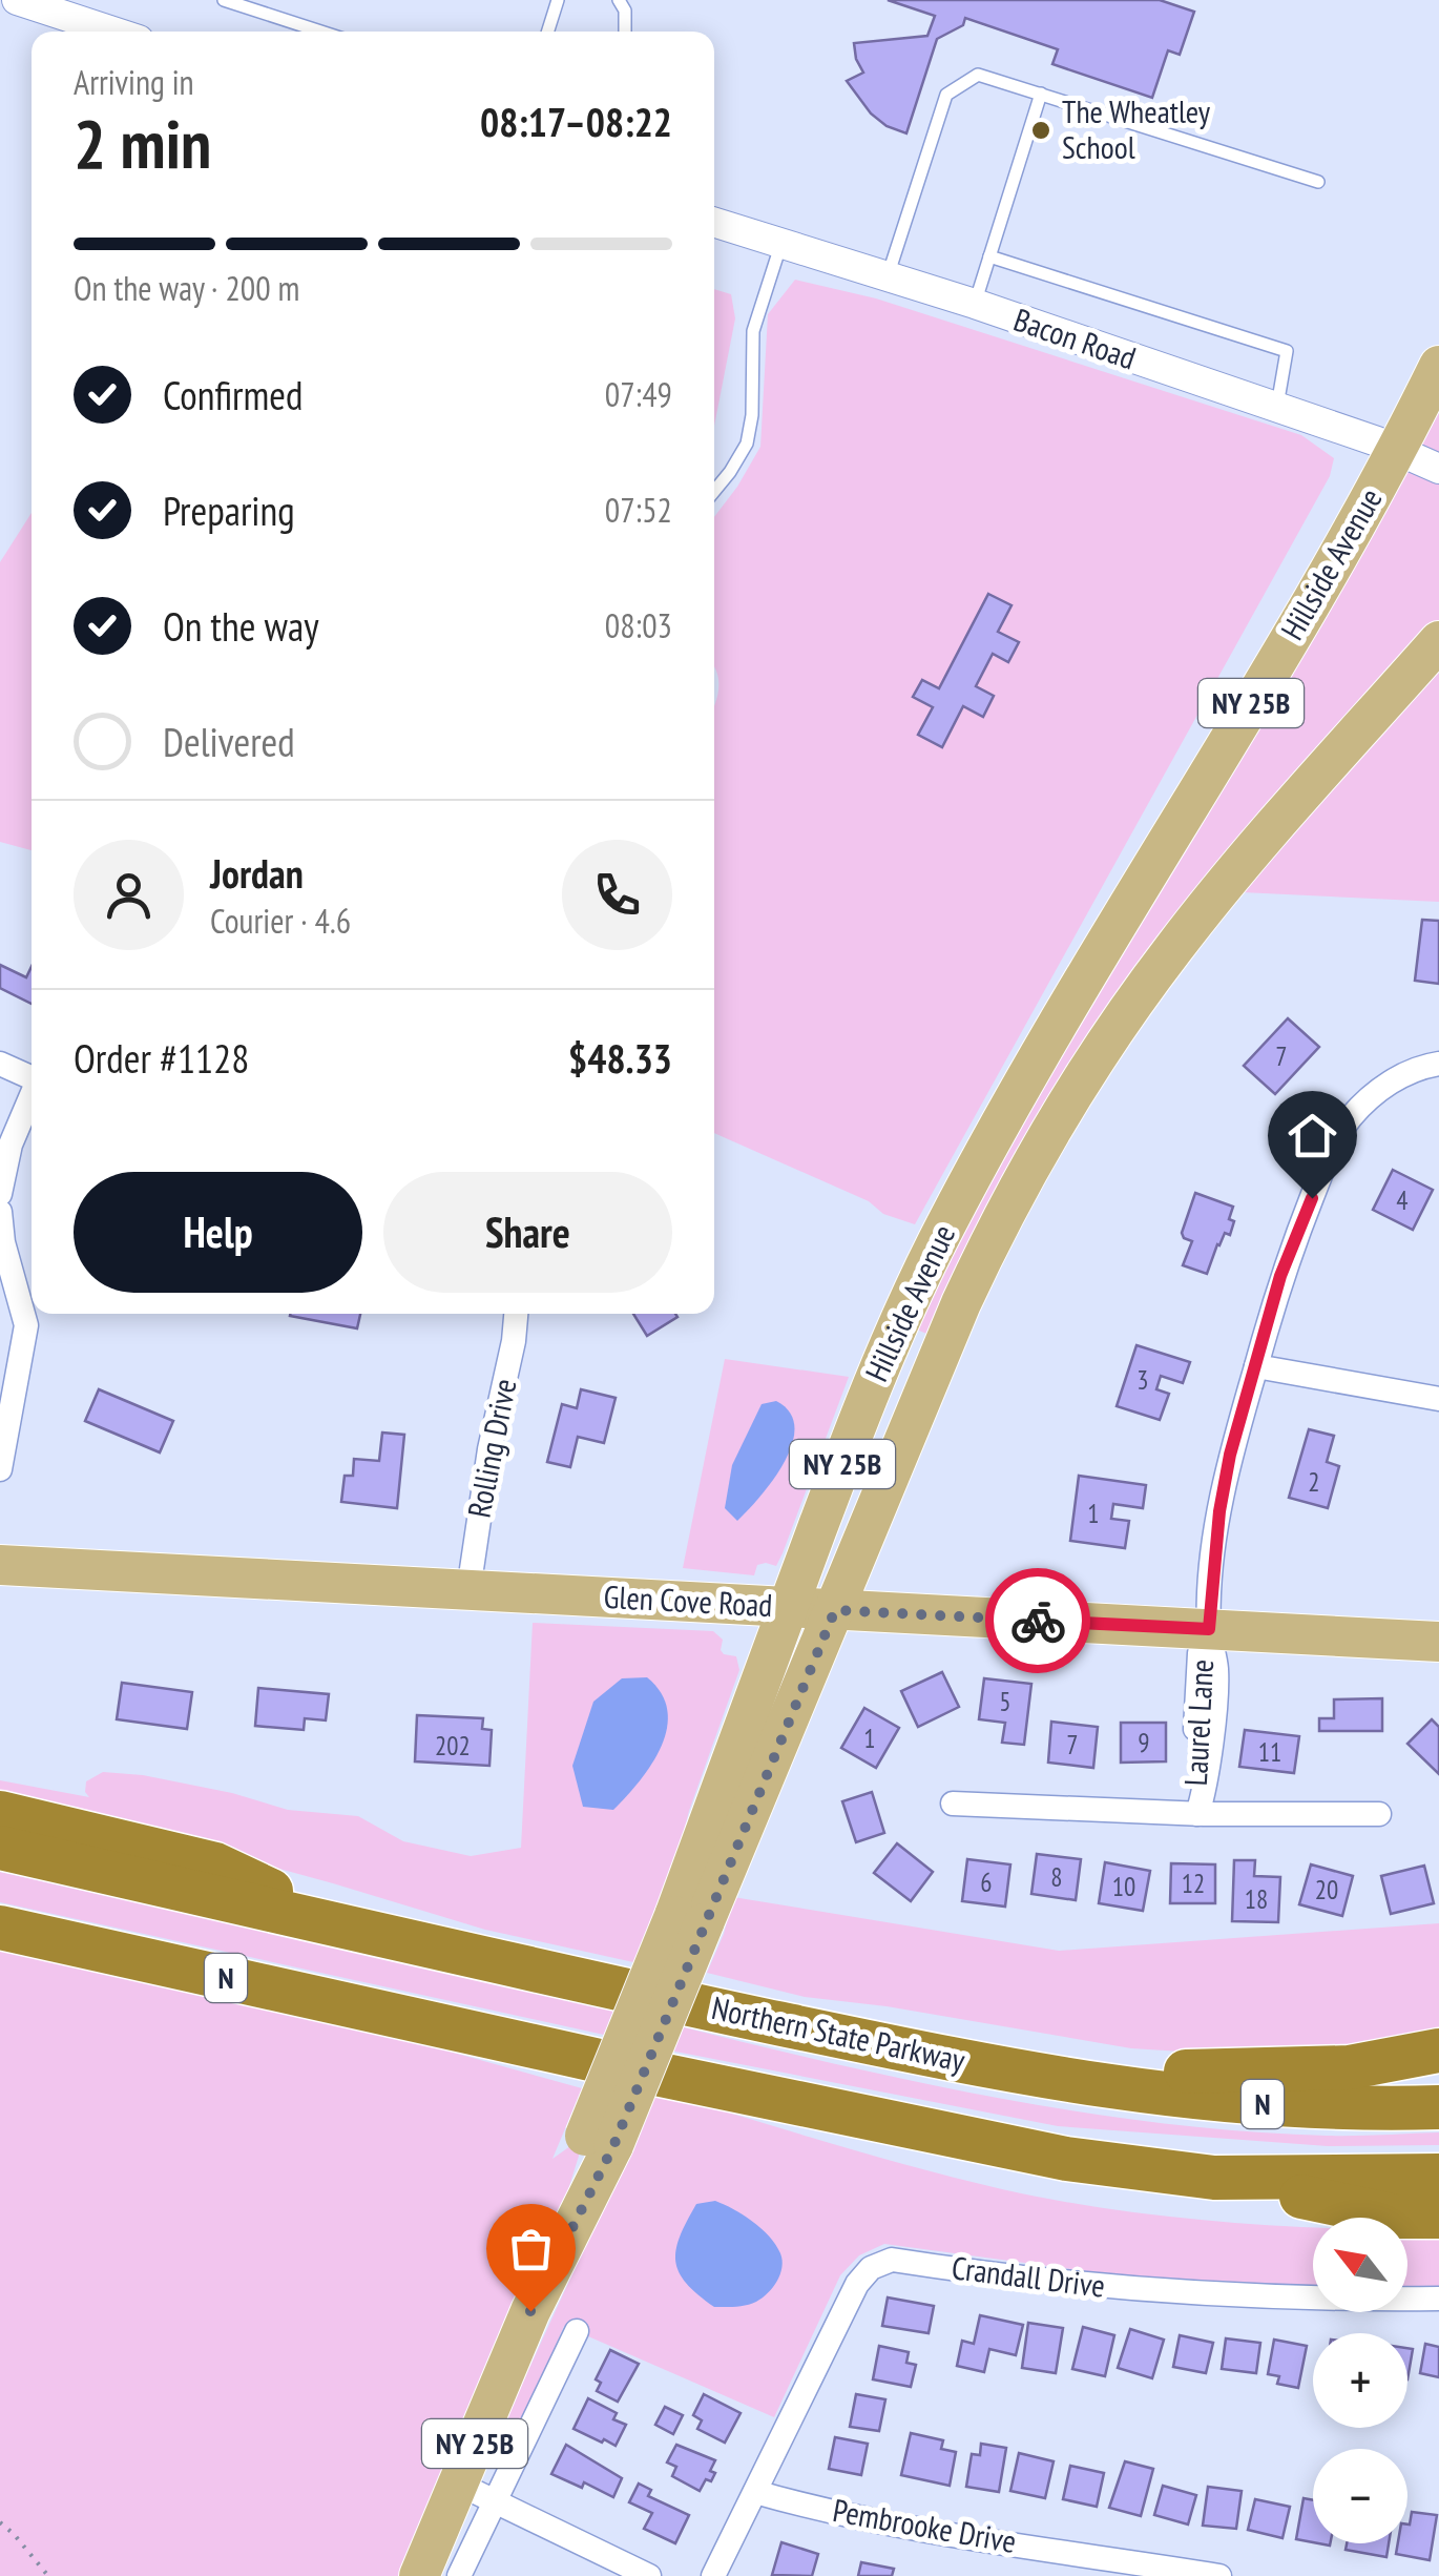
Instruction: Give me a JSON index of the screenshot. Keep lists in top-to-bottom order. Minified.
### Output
{"streets":{"highway":["N","Northern State Parkway"],"main road":["Hillside Avenue","NY 25B","Glen Cove Road"],"street":["Bacon Road","Rolling Drive","Laurel Lane","Crandall Drive","Pembrooke Drive"]},"crossings":[["Bacon Road","Hillside Avenue"],["Hillside Avenue","Glen Cove Road"],["Rolling Drive","Glen Cove Road"],["Glen Cove Road","Laurel Lane"],["Crandall Drive","Pembrooke Drive"]],"places":["The Wheatley School"],"house_numbers":["7","4","3","2","1","5","1","9","7","202","11","8","6","12","10","20","18"],"north":"top left","page":{"heading":["2 min","Arriving in","08:17–08:22"],"panel":["Jordan","Courier · 4.6","Order #1128","$48.33"],"bar":"On the way · 200 m","list":[["Confirmed","07:49"],["Preparing","07:52"],["On the way","08:03"],"Delivered"],"buttons":["Help","Share"],"map_buttons":["+","−"]}}
